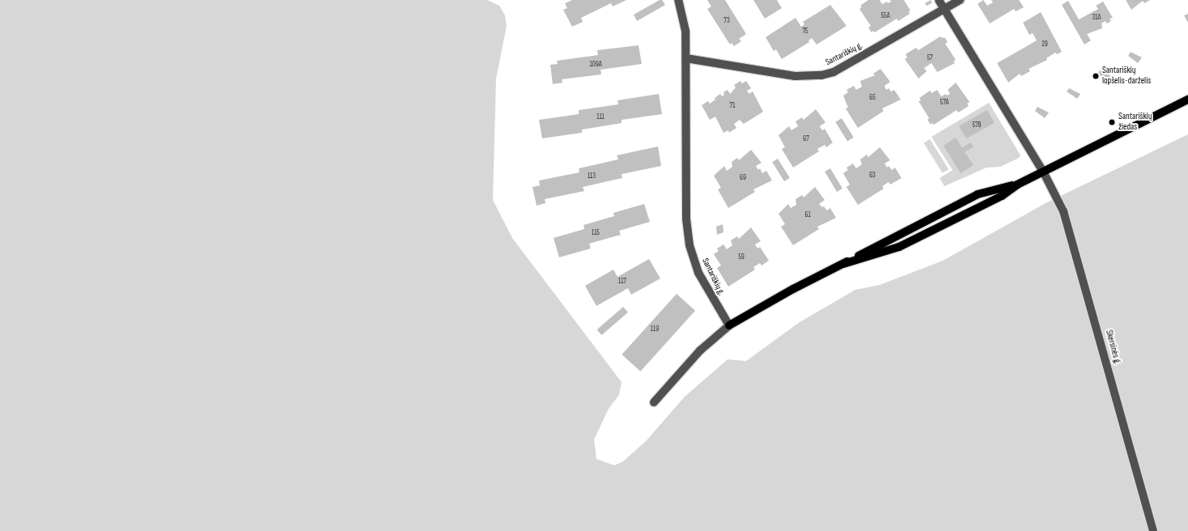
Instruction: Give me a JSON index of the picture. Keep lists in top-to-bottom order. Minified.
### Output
{"streets":{"street":["Santariškių g.","Skersinės g."]},"crossings":[["Santariškių g.","Skersinės g."]],"places":["Santariškių lopšelis-darželis","Santariškių žiedas"],"house_numbers":["55A","31A","73","75","29","57","109A","65","57A","71","111","57B","67","63","113","69","61","115","59","117","119"]}
